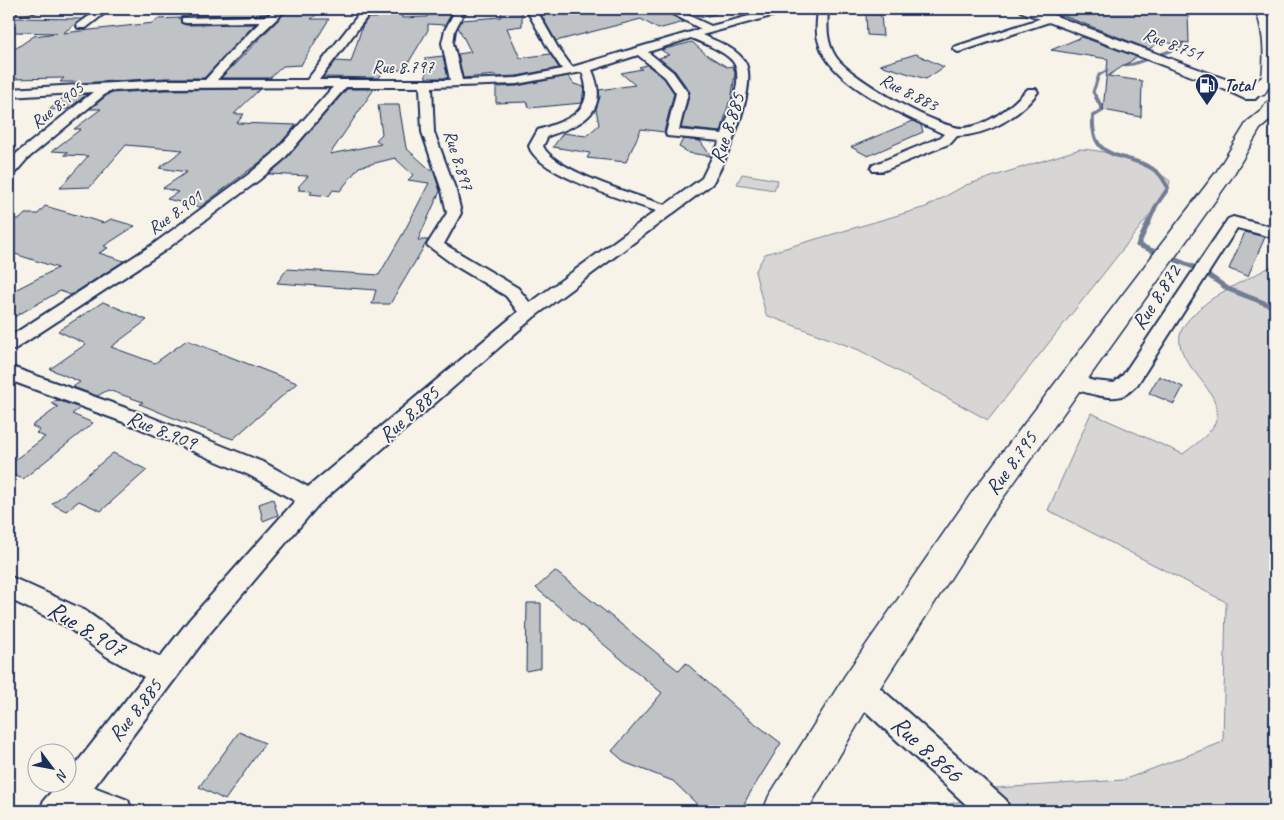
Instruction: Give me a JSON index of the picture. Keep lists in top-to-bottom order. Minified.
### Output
{"streets":{"highway":["Rue 8.795"],"main road":["Rue 8.751"],"street":["Rue 8.797","Rue 8.883","Rue 8.905","Rue 8.885","Rue 8.897","Rue 8.901","Rue 8.872","Rue 8.909","Rue 8.907","Rue 8.866"]},"crossings":[["Rue 8.751","Rue 8.795"],["Rue 8.797","Rue 8.905"],["Rue 8.797","Rue 8.885"],["Rue 8.797","Rue 8.897"],["Rue 8.797","Rue 8.901"],["Rue 8.885","Rue 8.897"],["Rue 8.885","Rue 8.909"],["Rue 8.885","Rue 8.907"],["Rue 8.872","Rue 8.795"],["Rue 8.795","Rue 8.866"]],"places":{"fuel station":["Total"]},"north":"bottom right"}
